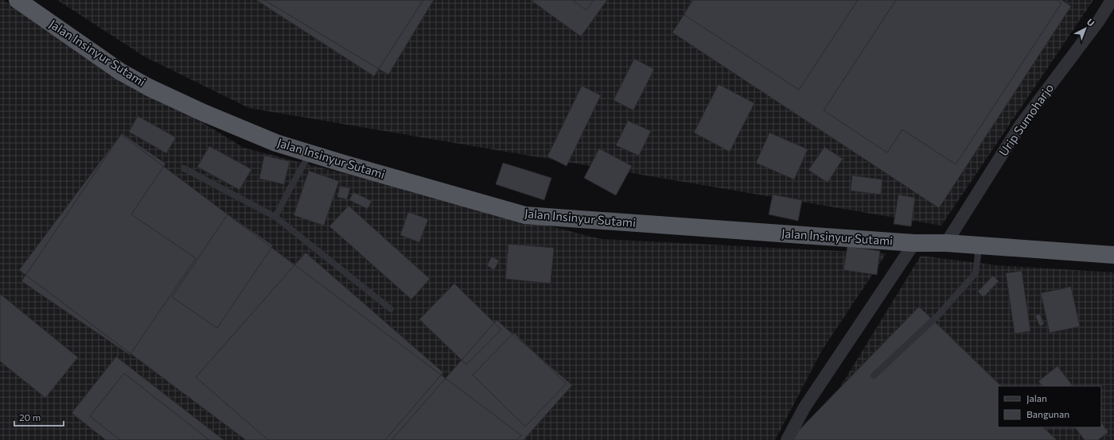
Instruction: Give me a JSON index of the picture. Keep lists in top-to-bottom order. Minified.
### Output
{"streets":{"highway":["Jalan Insinyur Sutami"],"street":["Urip Sumoharjo"]},"crossings":[["Jalan Insinyur Sutami","Urip Sumoharjo"]],"legend":["Jalan","Bangunan"],"scale_bar":"20 m","north":"top right"}
